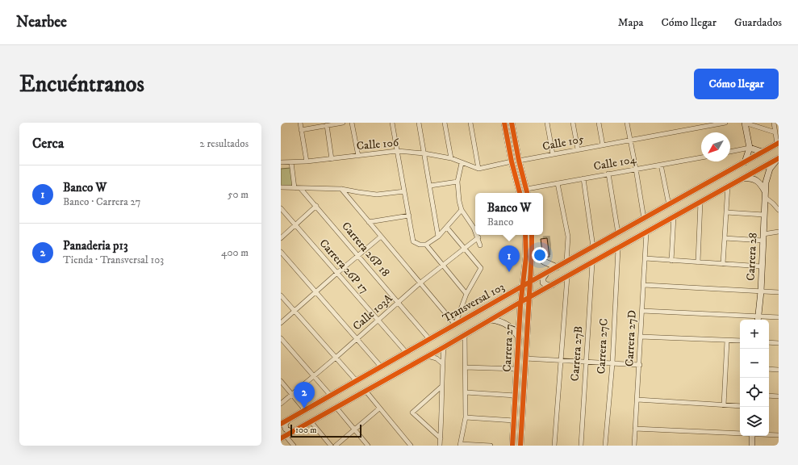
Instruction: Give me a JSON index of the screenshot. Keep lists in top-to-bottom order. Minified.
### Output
{"streets":{"street":["Calle 105","Calle 106","Calle 104","Carrera 26P 18","Carrera 28","Carrera 26P 17","Transversal 103","Calle 103A","Carrera 27D","Carrera 27C","Carrera 27","Carrera 27B"]},"crossings":[["Carrera 26P 18","Transversal 103"],["Carrera 26P 18","Calle 103A"],["Carrera 28","Transversal 103"],["Carrera 26P 17","Transversal 103"],["Carrera 26P 17","Calle 103A"],["Transversal 103","Carrera 27D"],["Transversal 103","Carrera 27C"],["Transversal 103","Carrera 27"],["Transversal 103","Carrera 27B"]],"scale_bar":"100 m","north":"bottom left","page":{"header":"Nearbee","nav":["Mapa","Cómo llegar","Guardados"],"buttons":"Cómo llegar","title":"Encuéntranos","heading":["Cerca","2 resultados"],"list":[{"mark":"1","name":"Banco W","note":"Banco · Carrera 27","value":"50 m"},{"mark":"2","name":"Panaderia p13","note":"Tienda · Transversal 103","value":"400 m"}],"popup":["Banco W","Banco"],"pins":["1","2"],"map_buttons":["+","−"],"scale":"100 m"}}
